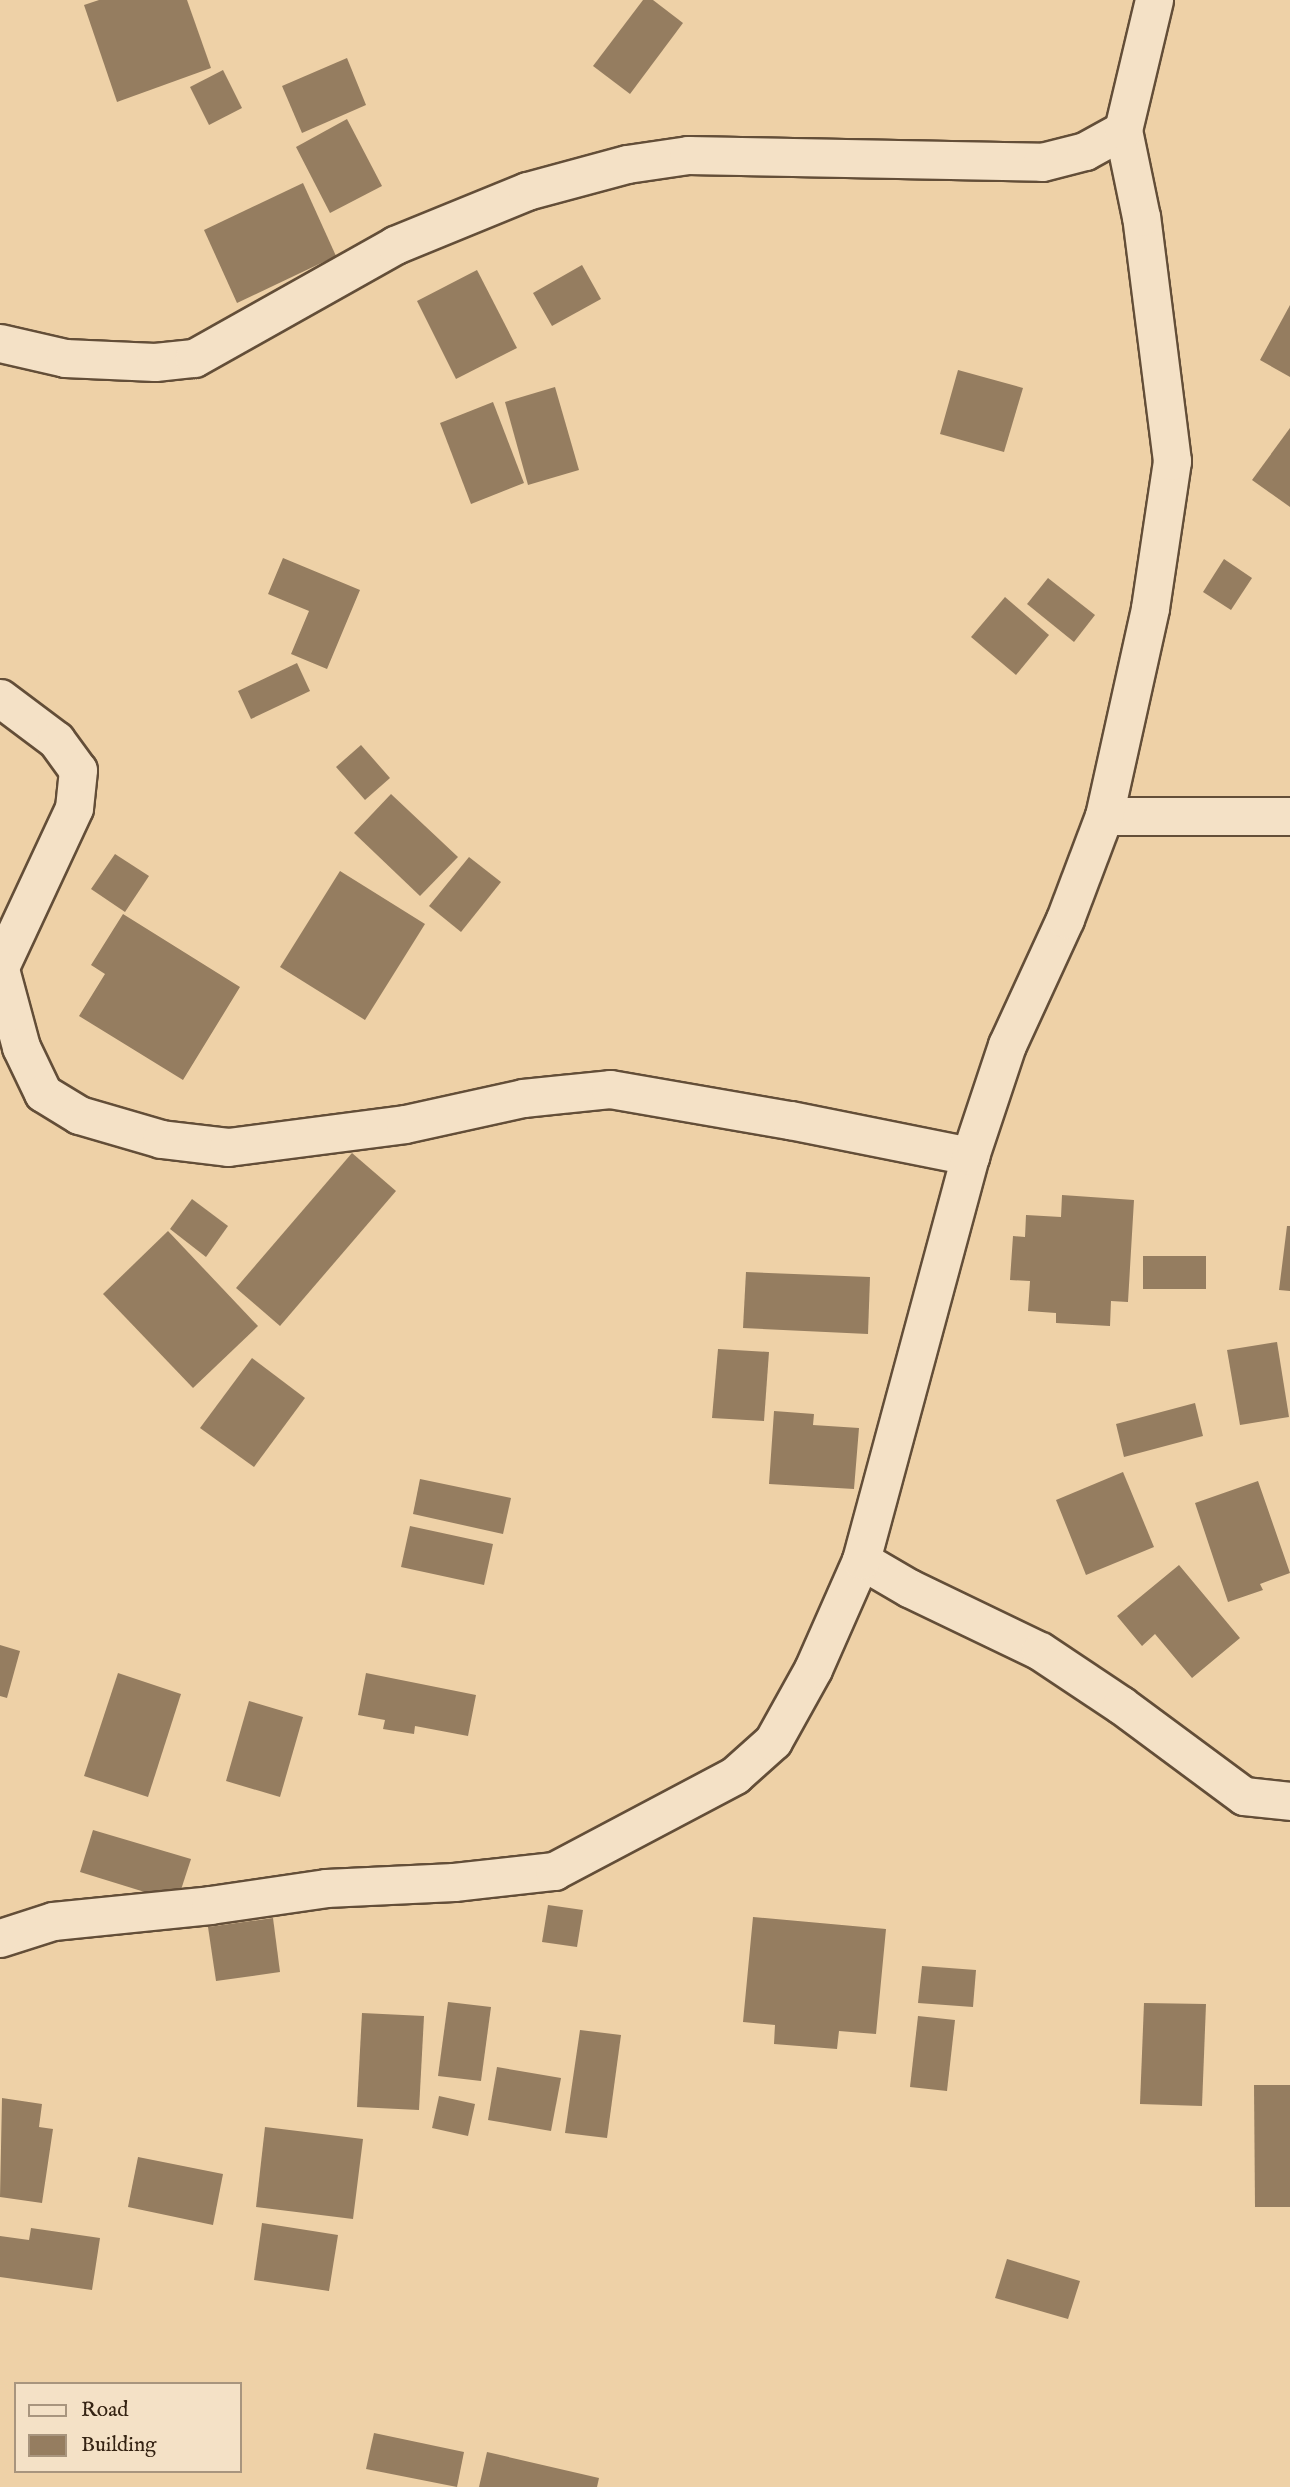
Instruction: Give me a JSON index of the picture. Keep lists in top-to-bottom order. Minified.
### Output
{"legend":["Road","Building"]}
